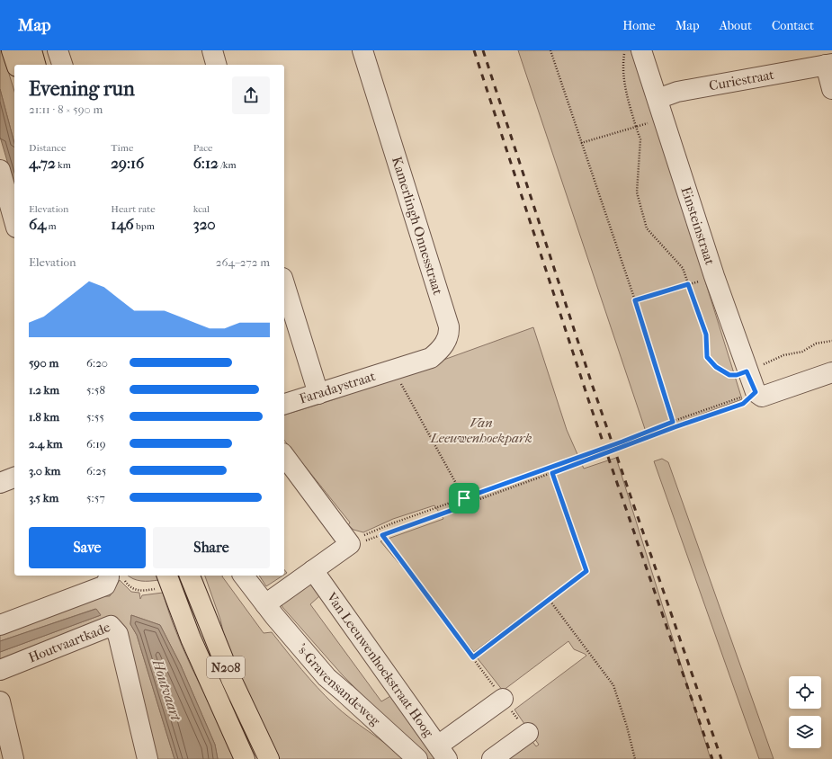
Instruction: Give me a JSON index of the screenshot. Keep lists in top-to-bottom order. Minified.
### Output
{"streets":{"main road":["N208"],"street":["Curiestraat","Kamerlingh Onnesstraat","Einsteinstraat","Faradaystraat","Houtvaartkade","Van Leeuwenhoekstraat Hoog","'s-Gravensandeweg"]},"crossings":[["Curiestraat","Einsteinstraat"],["Kamerlingh Onnesstraat","Faradaystraat"]],"water":["Houtvaart"],"parks":["Van Leeuwenhoekpark"],"page":{"header":"Map","nav":["Home","Map","About","Contact"],"heading":["Evening run","21:11 · 8 × 590 m"],"stats":[["Distance","4.72 km"],["Time","29:16"],["Pace","6:12 /km"],["Elevation","64 m"],["Heart rate","146 bpm"],["kcal","320"]],"chart":["Elevation","264–272 m"],"list":[{"name":"590 m","note":"6:20"},{"name":"1.2 km","note":"5:58"},{"name":"1.8 km","note":"5:55"},{"name":"2.4 km","note":"6:19"},{"name":"3.0 km","note":"6:25"},{"name":"3.5 km","note":"5:57"}],"buttons":["Save","Share"]}}
